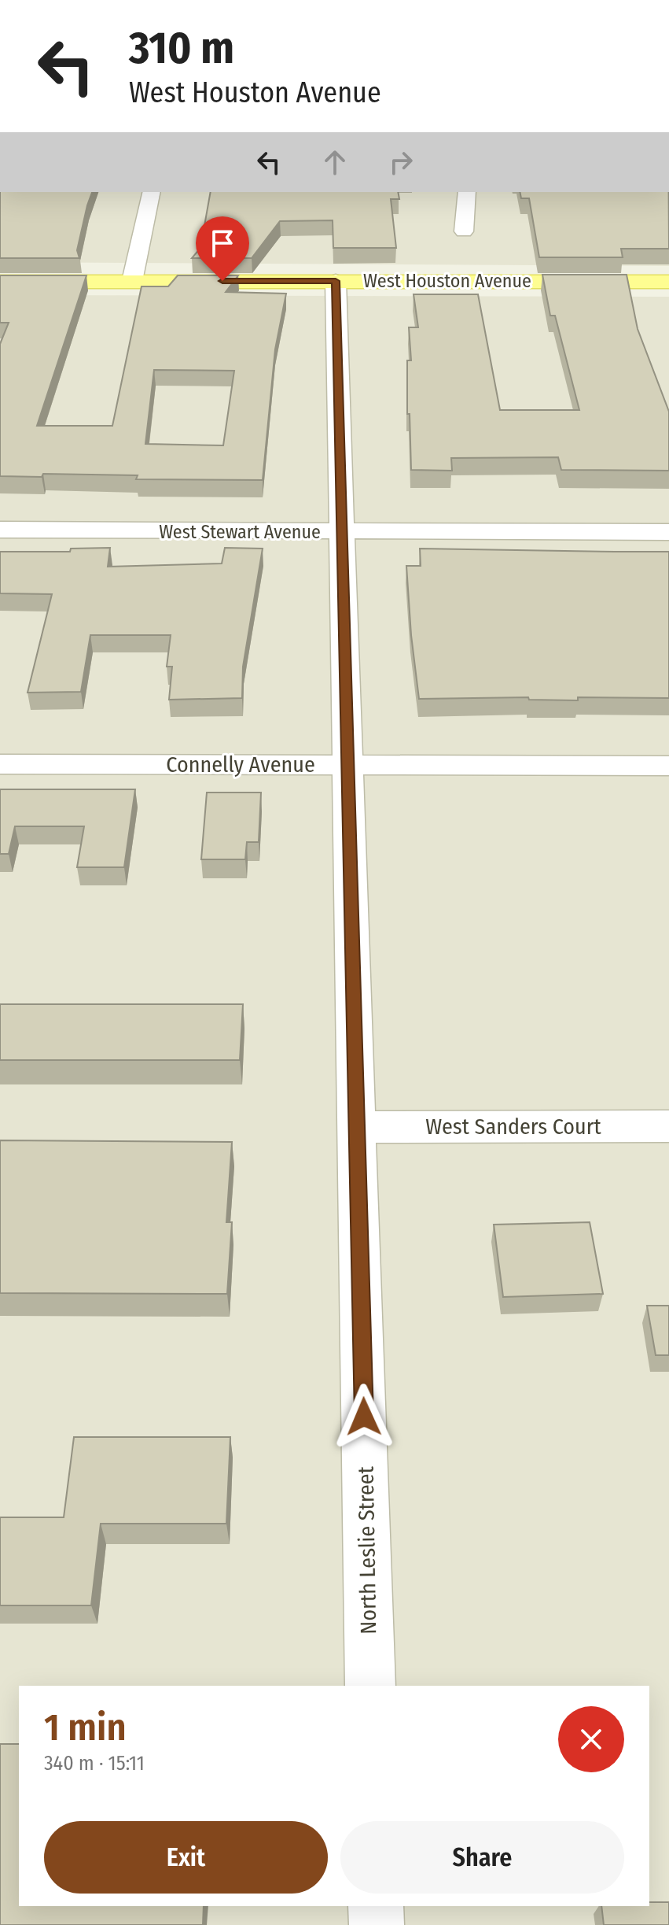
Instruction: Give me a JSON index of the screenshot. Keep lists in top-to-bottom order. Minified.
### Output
{"streets":{"main road":["West Houston Avenue"],"street":["West Stewart Avenue","Connelly Avenue","West Sanders Court","North Leslie Street"]},"crossings":[["West Houston Avenue","North Leslie Street"],["West Stewart Avenue","North Leslie Street"],["Connelly Avenue","North Leslie Street"],["West Sanders Court","North Leslie Street"]],"page":{"turn":["310 m","West Houston Avenue"],"heading":["1 min","340 m · 15:11"],"buttons":["Exit","Share"]}}
